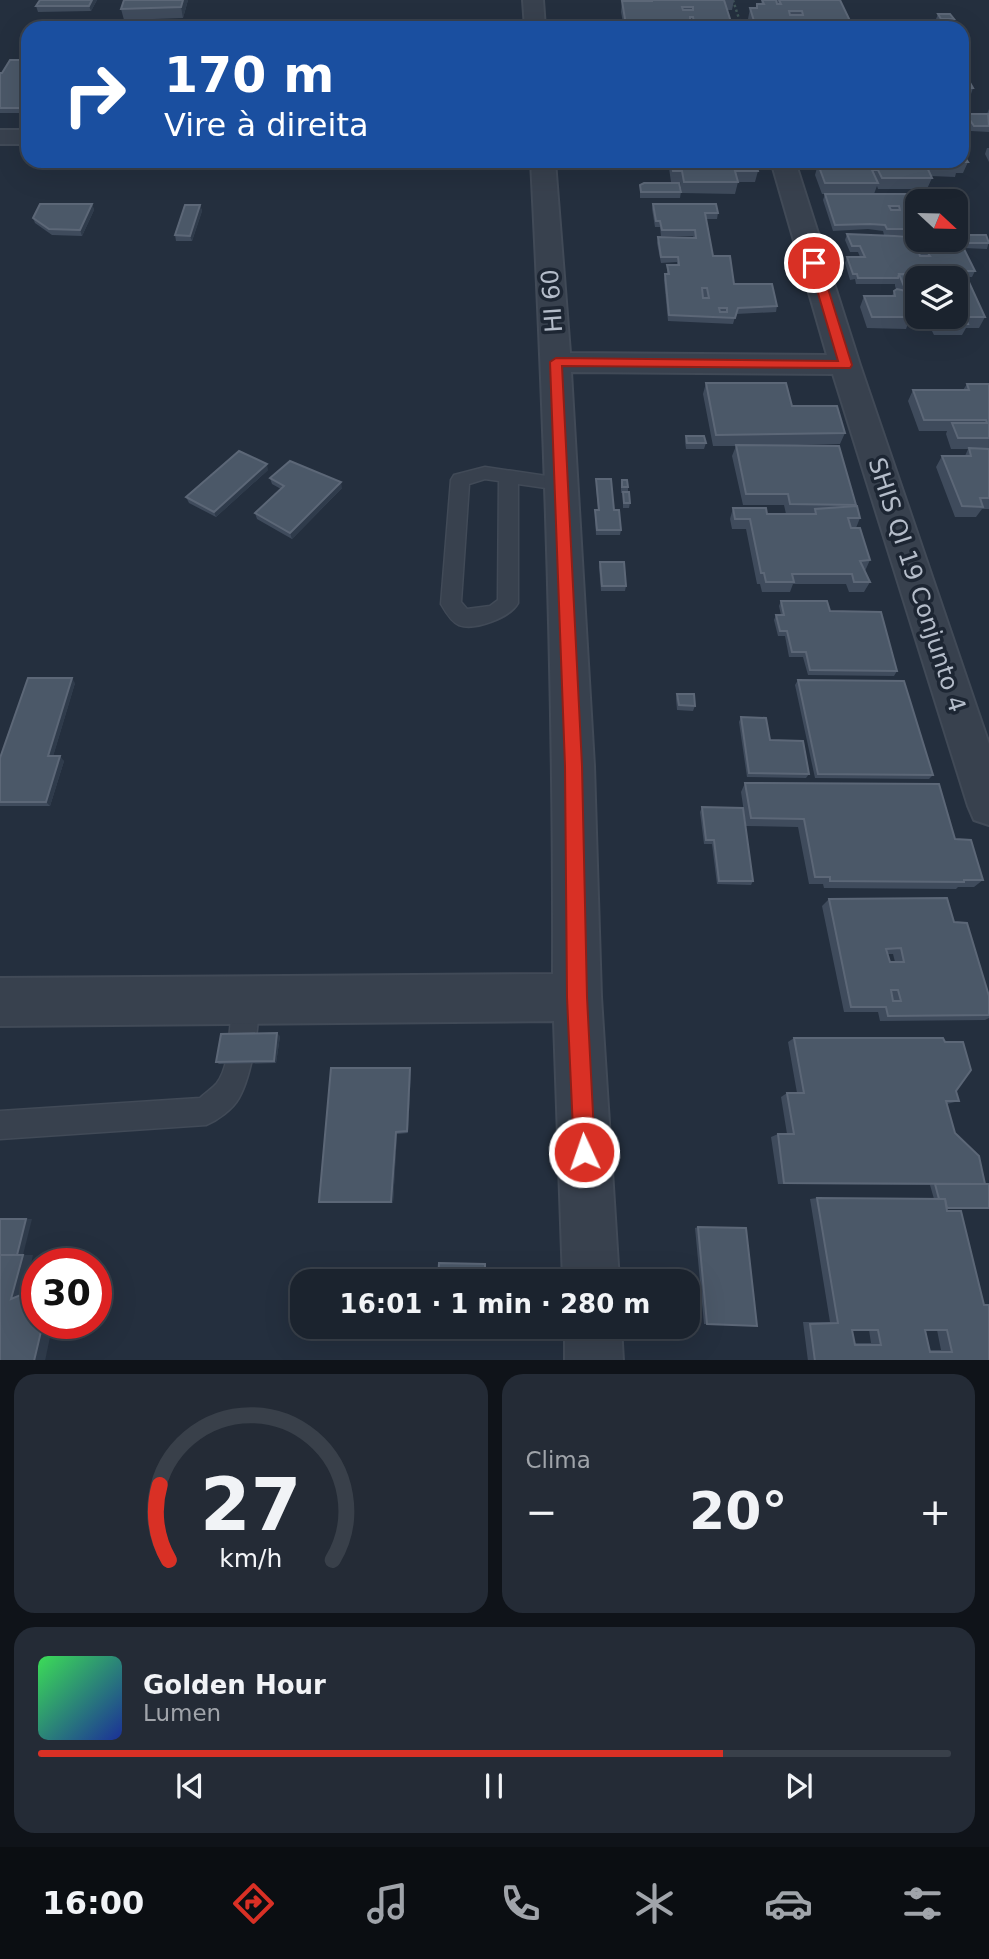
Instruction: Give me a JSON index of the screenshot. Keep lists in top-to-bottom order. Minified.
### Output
{"streets":{"street":["HI 60","SHIS QI 19 Conjunto 4"]},"north":"right","page":{"turn":["170 m","Vire à direita"],"limit":"30","trip":"16:01 · 1 min · 280 m","tile":"Clima","heat":["−","20°","+"],"song":["Golden Hour","Lumen"],"tabs":"16:00","gauge":["27","km/h"]}}
